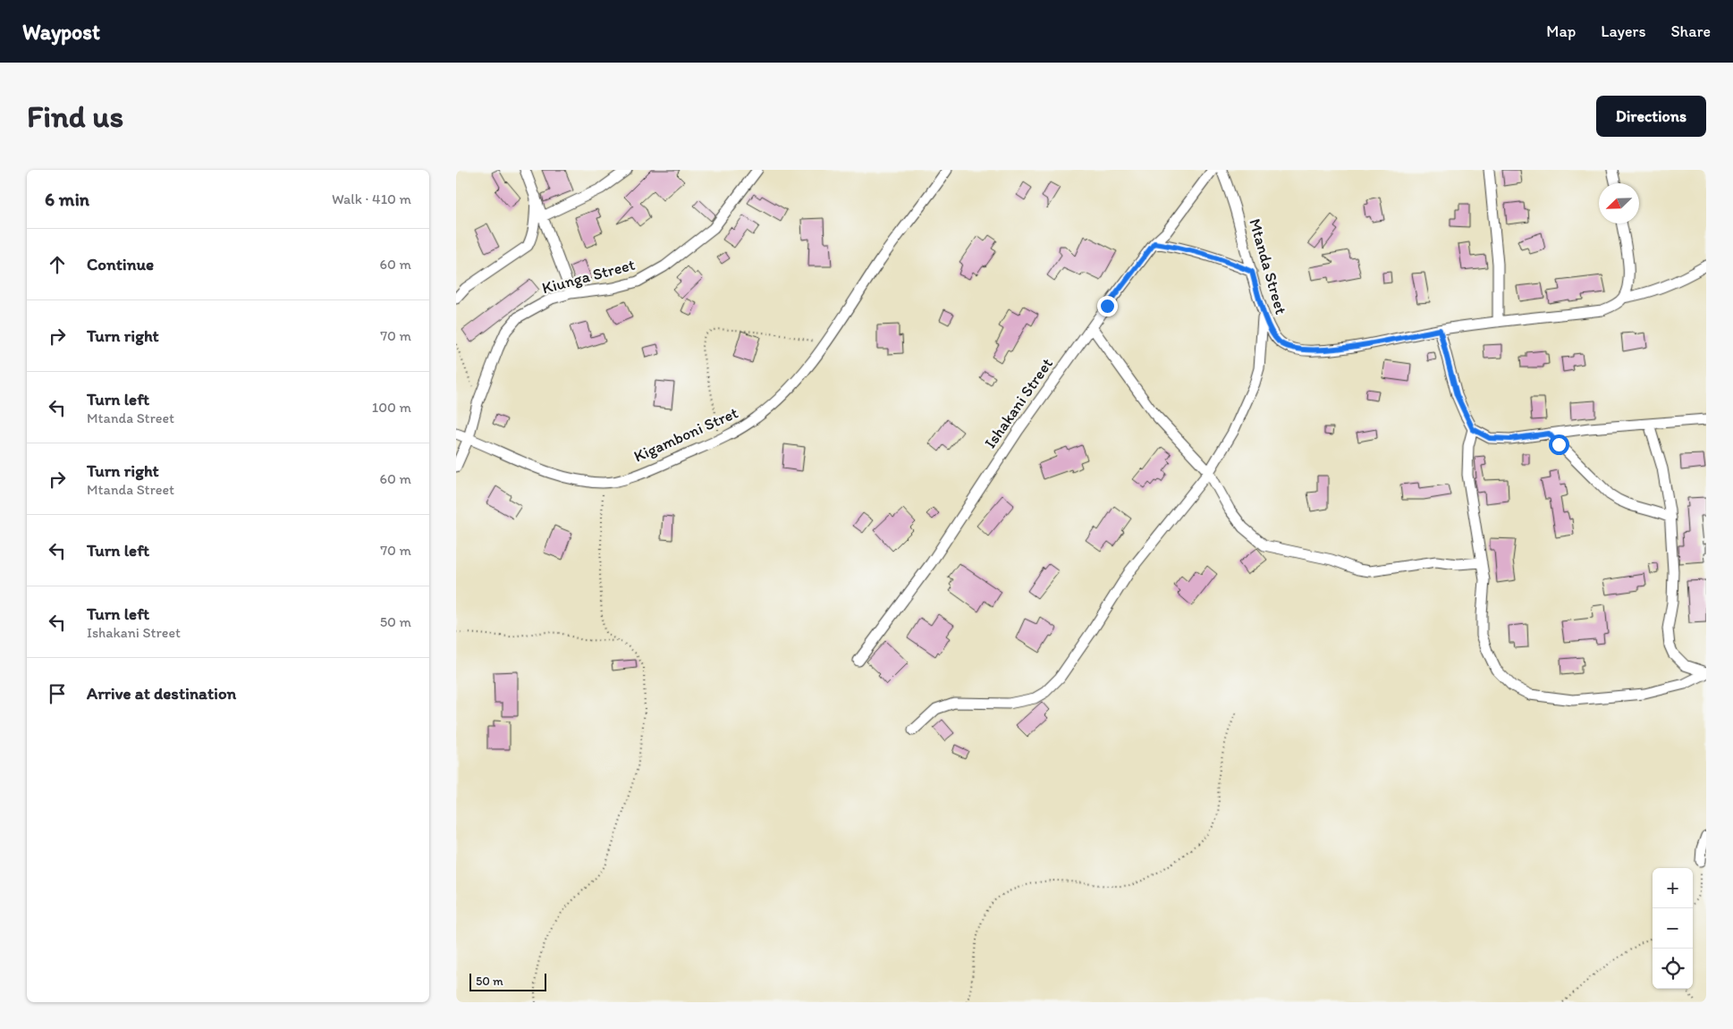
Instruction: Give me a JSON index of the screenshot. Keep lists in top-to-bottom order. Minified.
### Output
{"streets":{"street":["Mtanda Street","Kiunga Street","Ishakani Street","Kigamboni Stret"]},"crossings":[["Kiunga Street","Kigamboni Stret"]],"scale_bar":"50 m","north":"bottom left","page":{"header":"Waypost","nav":["Map","Layers","Share"],"buttons":"Directions","title":"Find us","heading":["6 min","Walk · 410 m"],"list":[["Continue","60 m"],["Turn right","70 m"],["Turn left","Mtanda Street","100 m"],["Turn right","Mtanda Street","60 m"],["Turn left","70 m"],["Turn left","Ishakani Street","50 m"],"Arrive at destination"],"map_buttons":["+","−"],"scale":"50 m"}}
